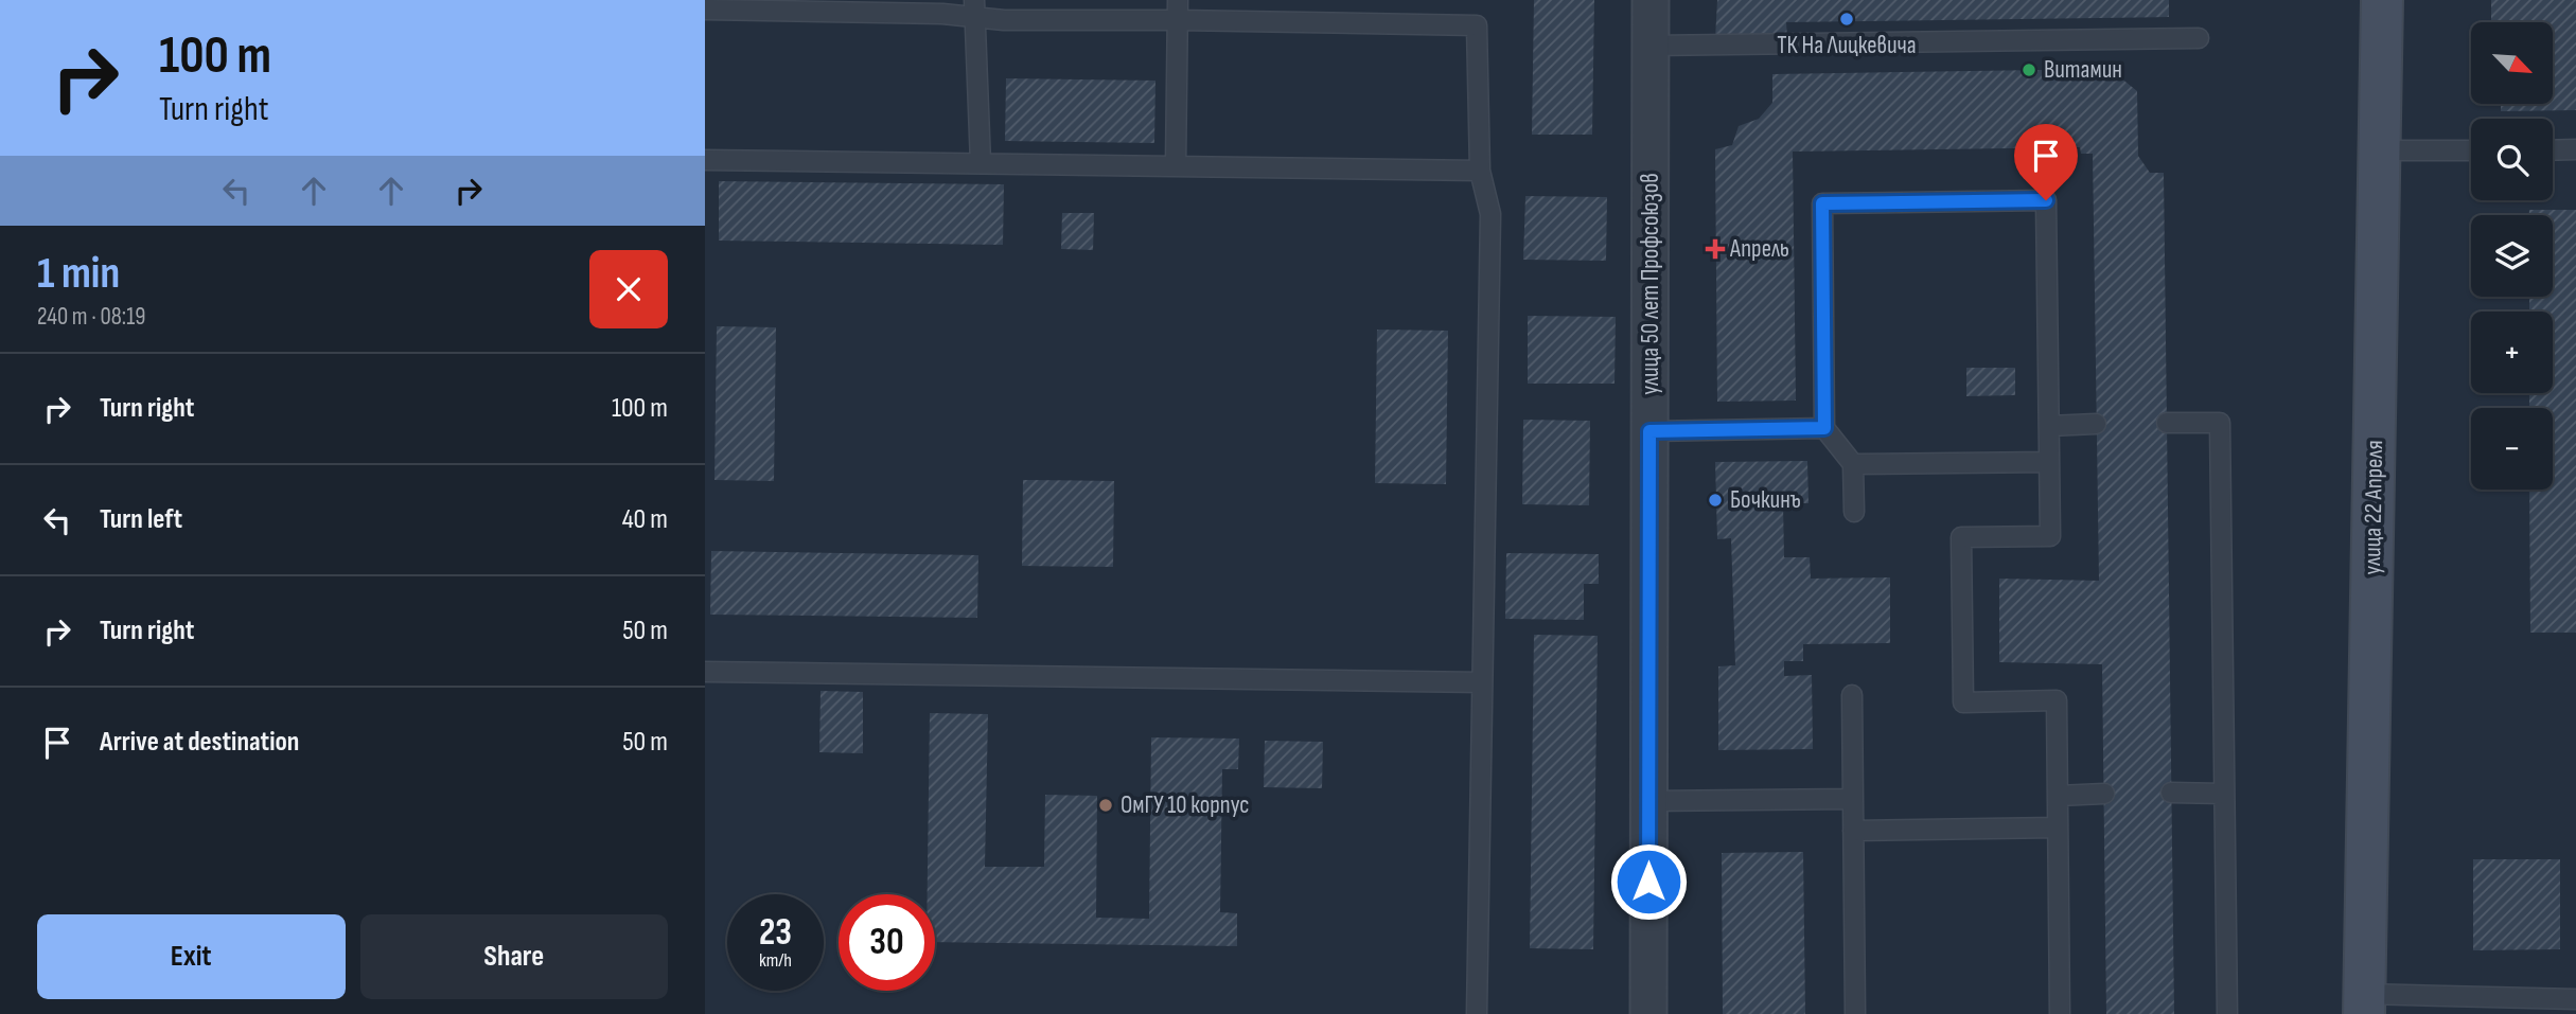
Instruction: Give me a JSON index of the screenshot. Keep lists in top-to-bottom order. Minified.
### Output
{"streets":{"main road":["улица 22 Апреля"],"street":["улица 50 лет Профсоюзов"]},"places":{"other":["ТК На Лицкевича","Витамин","Бочкинъ","ОмГУ 10 корпус"],"health":["Апрель"]},"north":"bottom right","page":{"turn":["100 m","Turn right"],"map_buttons":["+","−"],"heading":["1 min","240 m · 08:19"],"list":[{"name":"Turn right","value":"100 m"},{"name":"Turn left","value":"40 m"},{"name":"Turn right","value":"50 m"},{"name":"Arrive at destination","value":"50 m"}],"speed":"23 km/h","limit":"30","buttons":["Exit","Share"]}}
